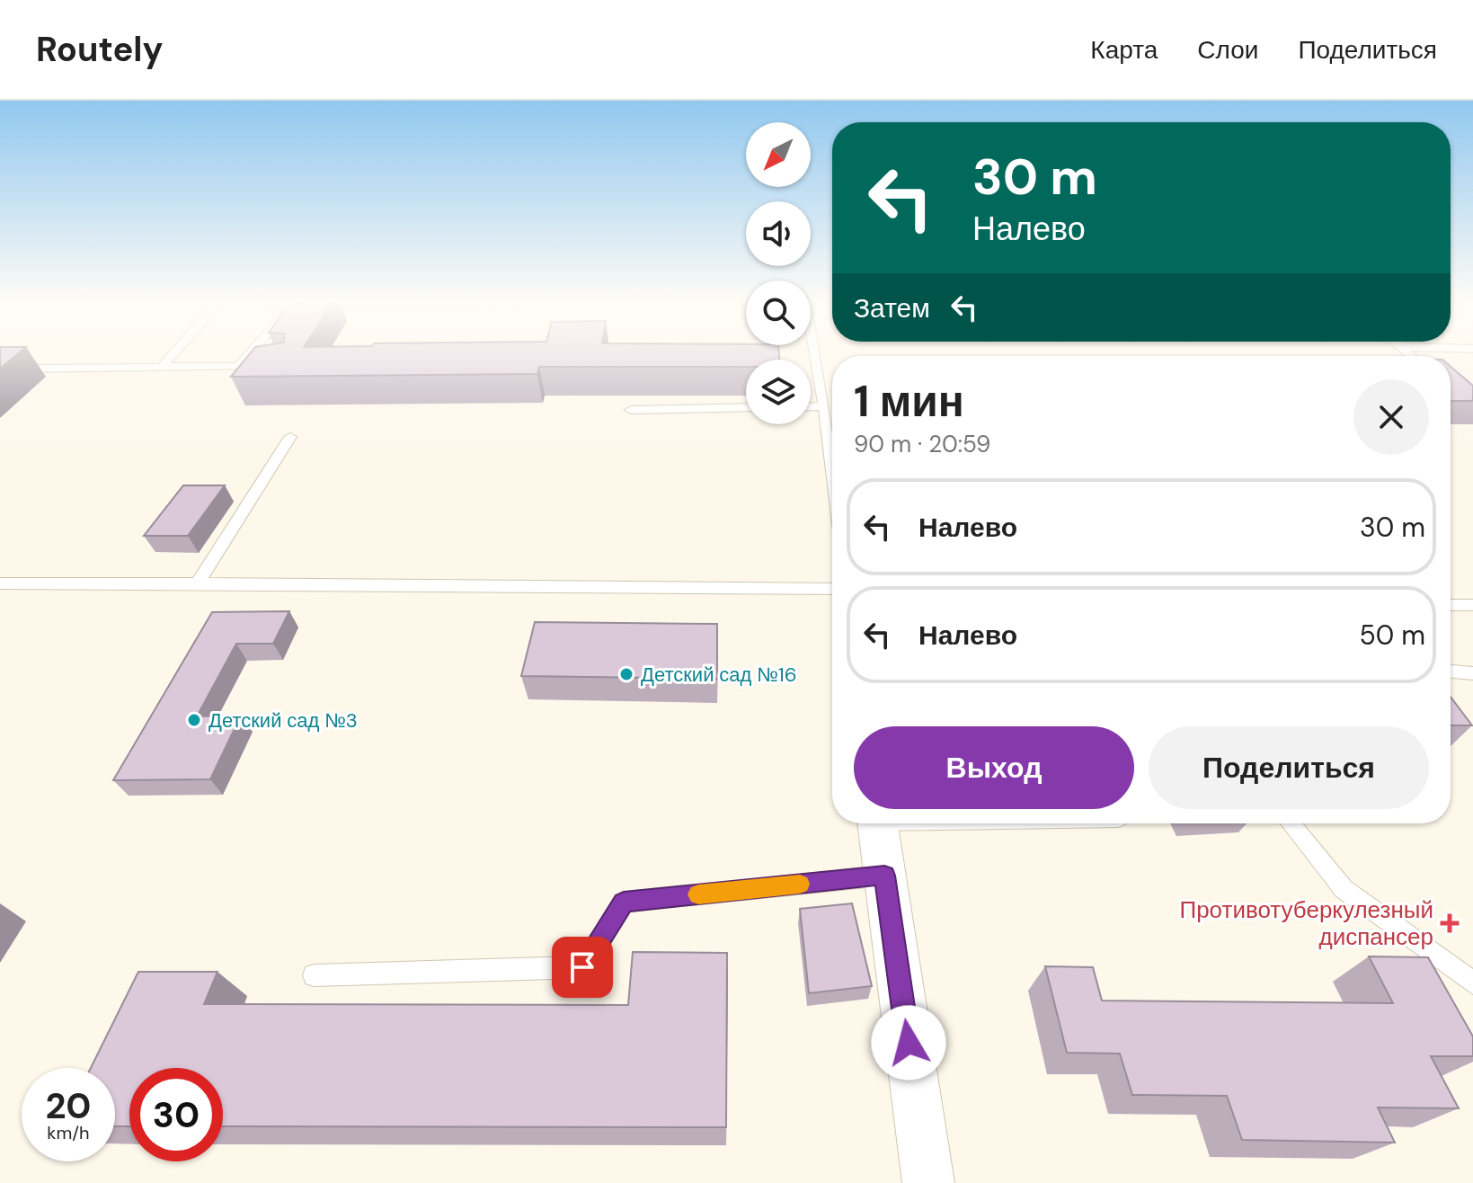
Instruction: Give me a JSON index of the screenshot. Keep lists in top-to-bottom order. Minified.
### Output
{"places":{"other":["Детский сад №16","Детский сад №3"],"health":["Противотуберкулезный диспансер"]},"north":"bottom left","page":{"header":"Routely","nav":["Карта","Слои","Поделиться"],"turn":["30 m","Налево"],"then":"Затем","heading":["1 мин","90 m · 20:59"],"list":[{"name":"Налево","value":"30 m"},{"name":"Налево","value":"50 m"}],"buttons":["Выход","Поделиться"],"speed":"20 km/h","limit":"30"}}
